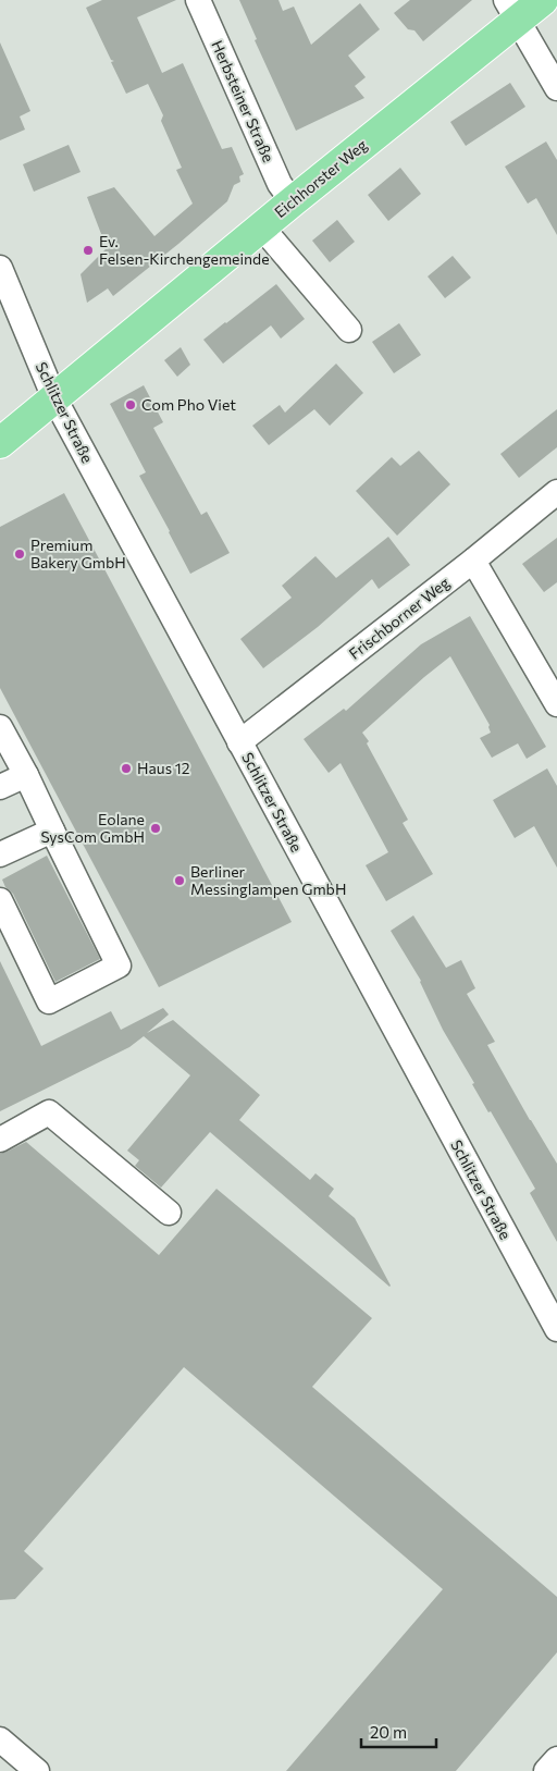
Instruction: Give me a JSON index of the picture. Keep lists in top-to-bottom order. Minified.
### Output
{"streets":{"main road":["Eichhorster Weg"],"street":["Herbsteiner Straße","Schlitzer Straße","Frischborner Weg"]},"crossings":[["Herbsteiner Straße","Eichhorster Weg"],["Eichhorster Weg","Schlitzer Straße"],["Schlitzer Straße","Frischborner Weg"]],"places":["Ev. Felsen-Kirchengemeinde","Com Pho Viet","Premium Bakery GmbH","Haus 12","Eolane SysCom GmbH","Berliner Messinglampen GmbH"],"scale_bar":"20 m"}
